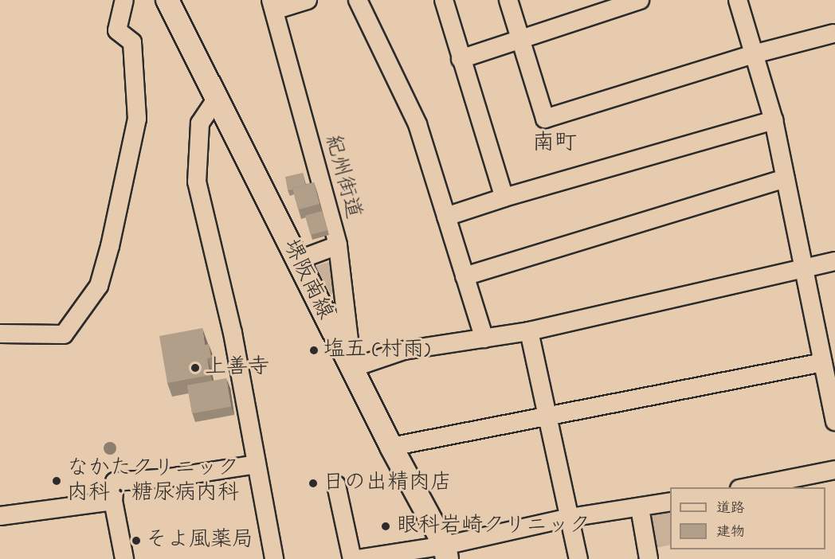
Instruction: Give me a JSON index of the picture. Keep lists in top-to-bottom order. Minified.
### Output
{"streets":{"main road":["堺阪南線"],"street":["紀州街道"]},"crossings":[["紀州街道","堺阪南線"]],"districts":["南町"],"places":["塩五 (村雨)","上善寺","なかたクリニック 内科・糖尿病内科","日の出精肉店","眼科岩崎クリニック","そよ風薬局"],"legend":["道路","建物"]}
